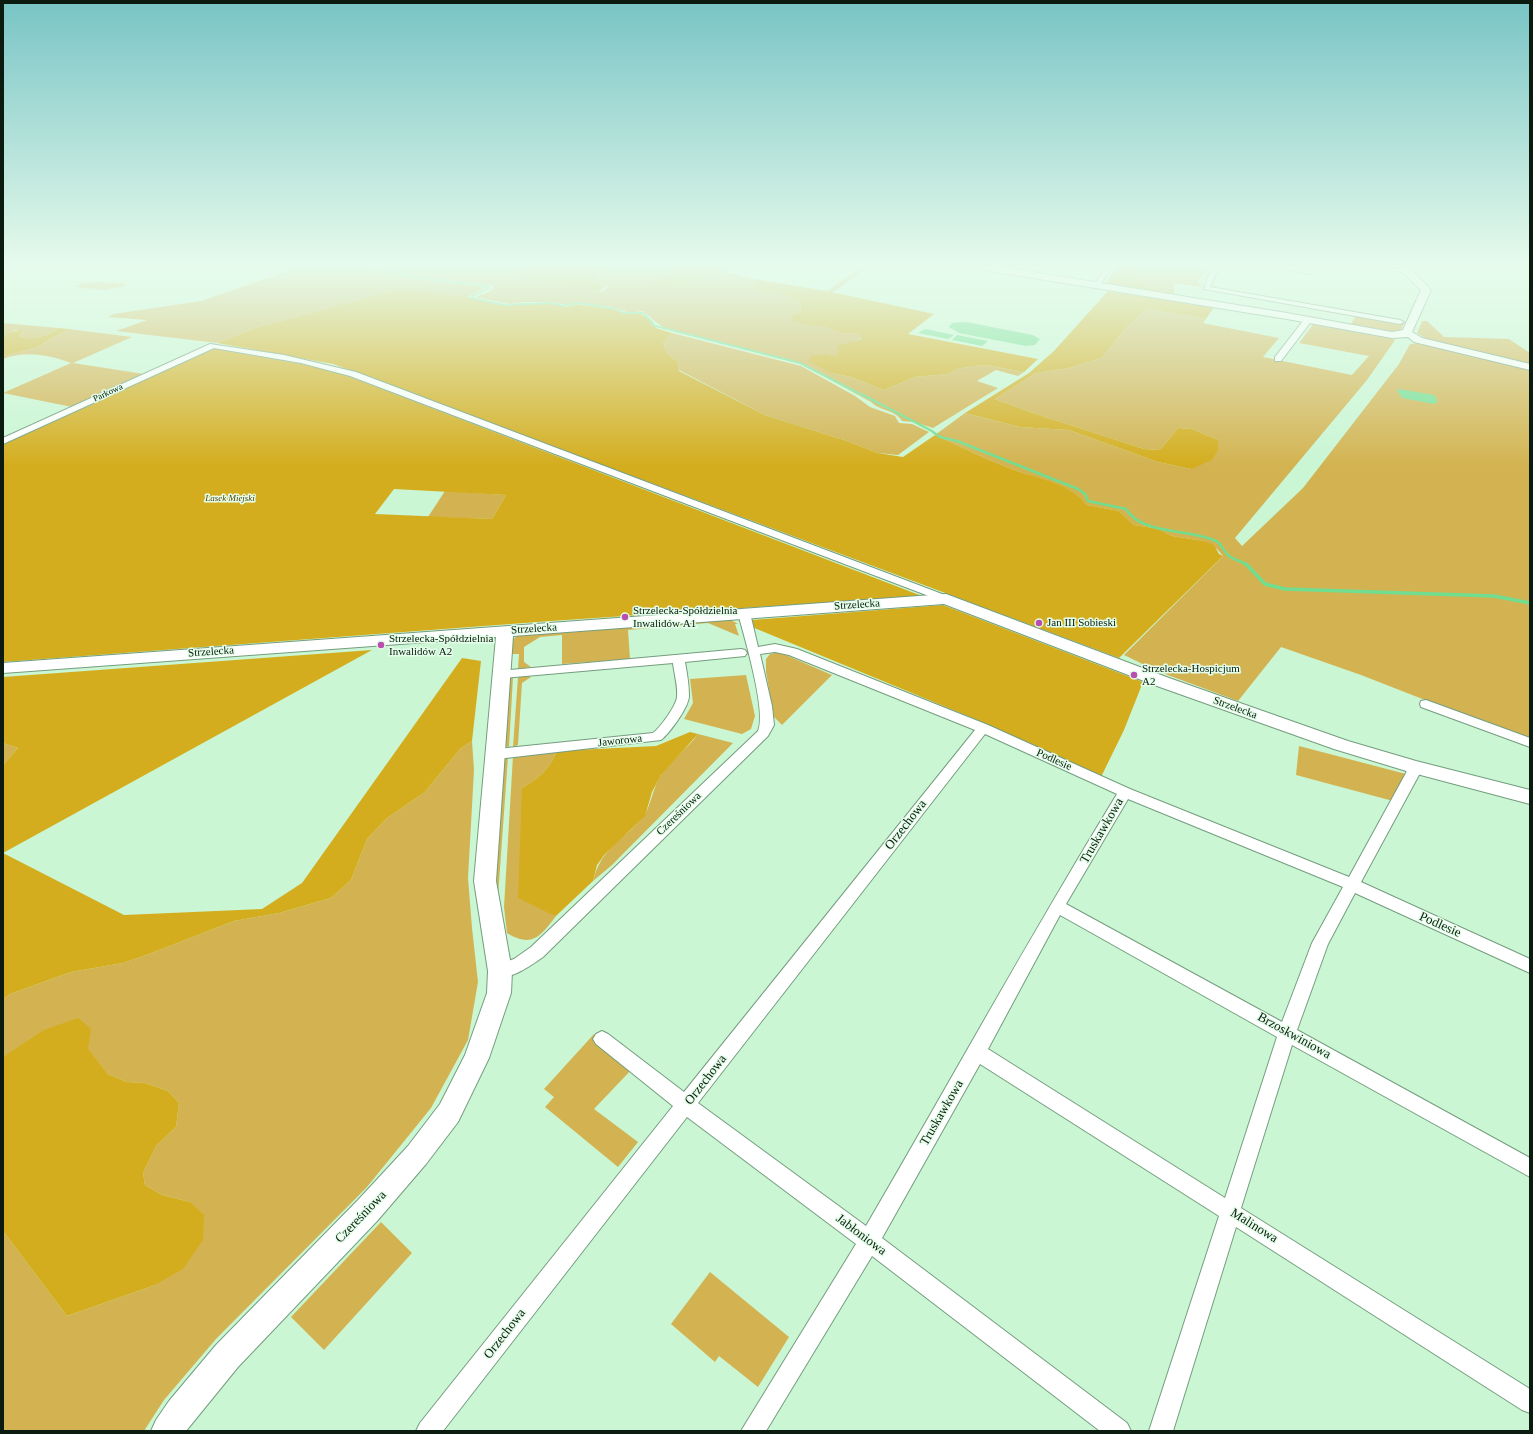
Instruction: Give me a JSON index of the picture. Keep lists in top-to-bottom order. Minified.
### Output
{"streets":{"street":["Parkowa","Strzelecka","Jaworowa","Podlesie","Czereśniowa","Orzechowa","Truskawkowa","Brzoskwiniowa","Malinowa","Jabłoniowa"]},"crossings":[["Parkowa","Strzelecka"],["Strzelecka","Czereśniowa"],["Jaworowa","Czereśniowa"],["Podlesie","Czereśniowa"],["Podlesie","Orzechowa"],["Podlesie","Truskawkowa"],["Orzechowa","Jabłoniowa"],["Truskawkowa","Brzoskwiniowa"],["Truskawkowa","Malinowa"],["Truskawkowa","Jabłoniowa"]],"parks":["Lasek Miejski"],"places":["Strzelecka-Spółdzielnia Inwalidów A1","Jan III Sobieski","Strzelecka-Spółdzielnia Inwalidów A2","Strzelecka-Hospicjum A2"]}
